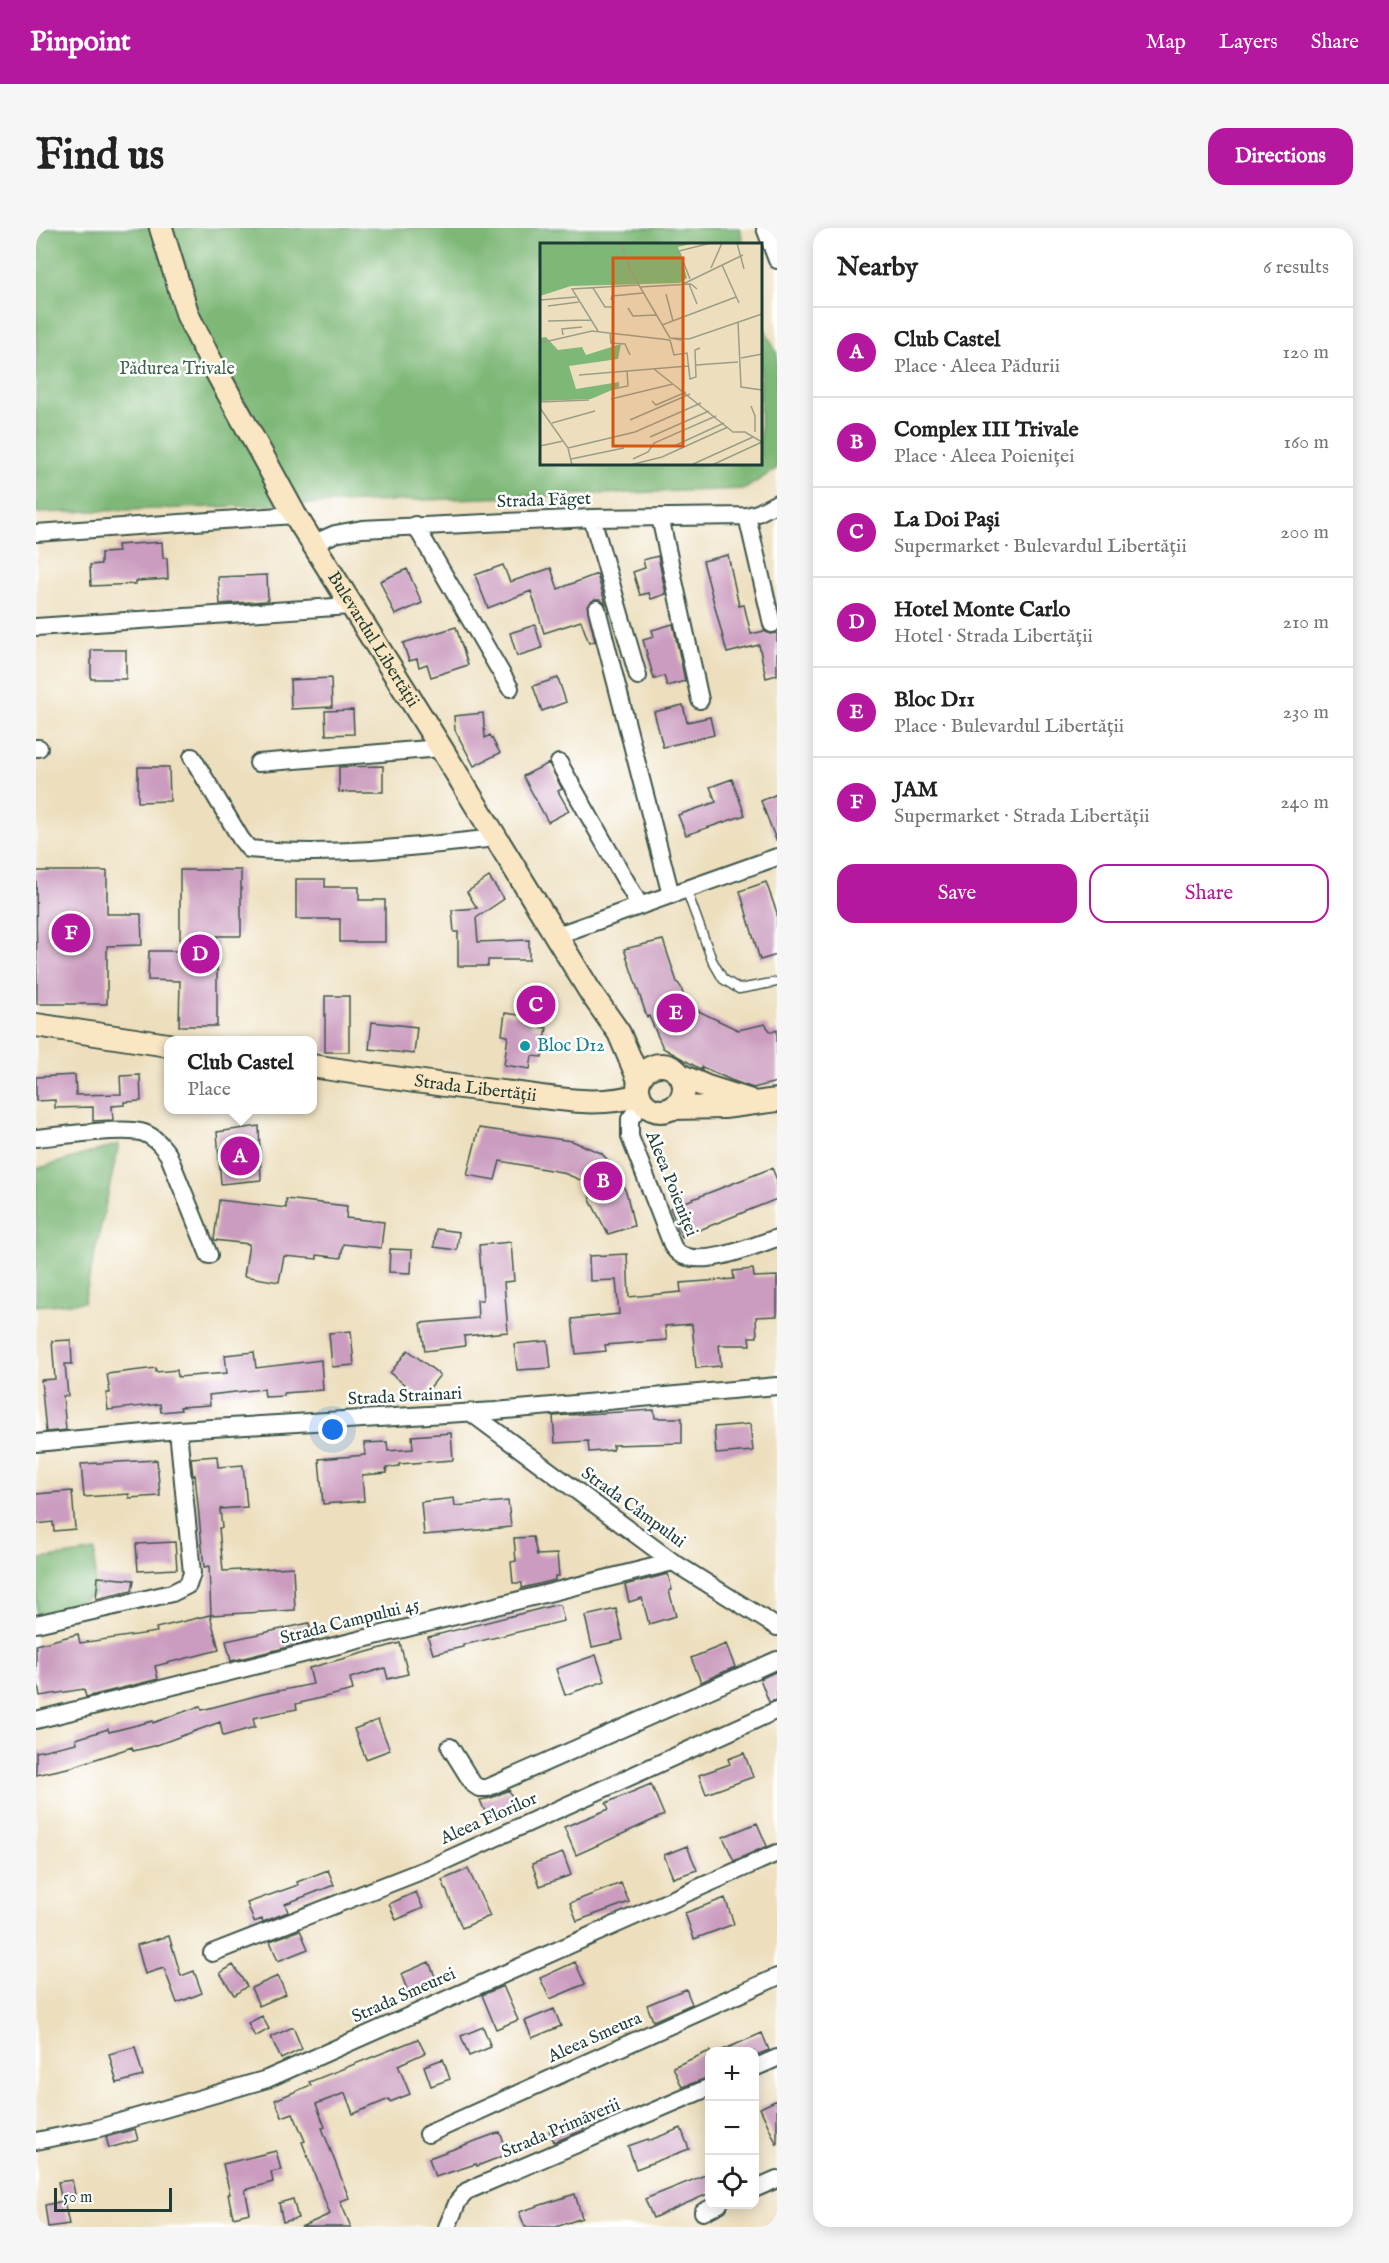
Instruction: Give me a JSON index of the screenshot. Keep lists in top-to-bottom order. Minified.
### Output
{"streets":{"main road":["Bulevardul Libertății","Strada Libertății"],"street":["Strada Făget","Aleea Poieniței","Strada Strainari","Strada Câmpului","Strada Campului 45","Aleea Florilor","Strada Smeurei","Aleea Smeura","Strada Primăverii"]},"crossings":[["Strada Făget","Bulevardul Libertății"],["Bulevardul Libertății","Strada Libertății"],["Bulevardul Libertății","Aleea Poieniței"],["Strada Libertății","Aleea Poieniței"],["Strada Strainari","Strada Câmpului"],["Strada Câmpului","Strada Campului 45"]],"parks":["Pădurea Trivale"],"places":["Bloc D12"],"scale_bar":"50 m","page":{"header":"Pinpoint","nav":["Map","Layers","Share"],"buttons":["Directions",["Save","Share"]],"title":"Find us","heading":["Nearby","6 results"],"list":[{"mark":"A","name":"Club Castel","note":"Place · Aleea Pădurii","value":"120 m"},{"mark":"B","name":"Complex III Trivale","note":"Place · Aleea Poieniței","value":"160 m"},{"mark":"C","name":"La Doi Pași","note":"Supermarket · Bulevardul Libertății","value":"200 m"},{"mark":"D","name":"Hotel Monte Carlo","note":"Hotel · Strada Libertății","value":"210 m"},{"mark":"E","name":"Bloc D11","note":"Place · Bulevardul Libertății","value":"230 m"},{"mark":"F","name":"JAM","note":"Supermarket · Strada Libertății","value":"240 m"}],"pins":["F","D","C","E","A","B"],"popup":["Club Castel","Place"],"map_buttons":["+","−"],"scale":"50 m"}}
